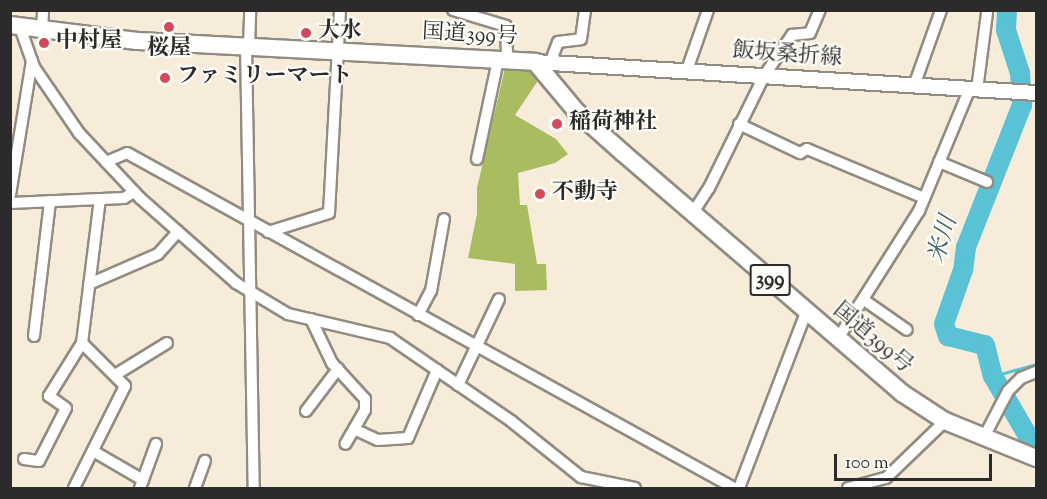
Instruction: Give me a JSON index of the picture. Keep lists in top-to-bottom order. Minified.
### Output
{"streets":{"highway":["国道399号","399"],"main road":["飯坂桑折線"]},"crossings":[["国道399号","飯坂桑折線"]],"water":["米川"],"places":["桜屋","大水","中村屋","ファミリーマート","稲荷神社","不動寺"],"scale_bar":"100 m"}
